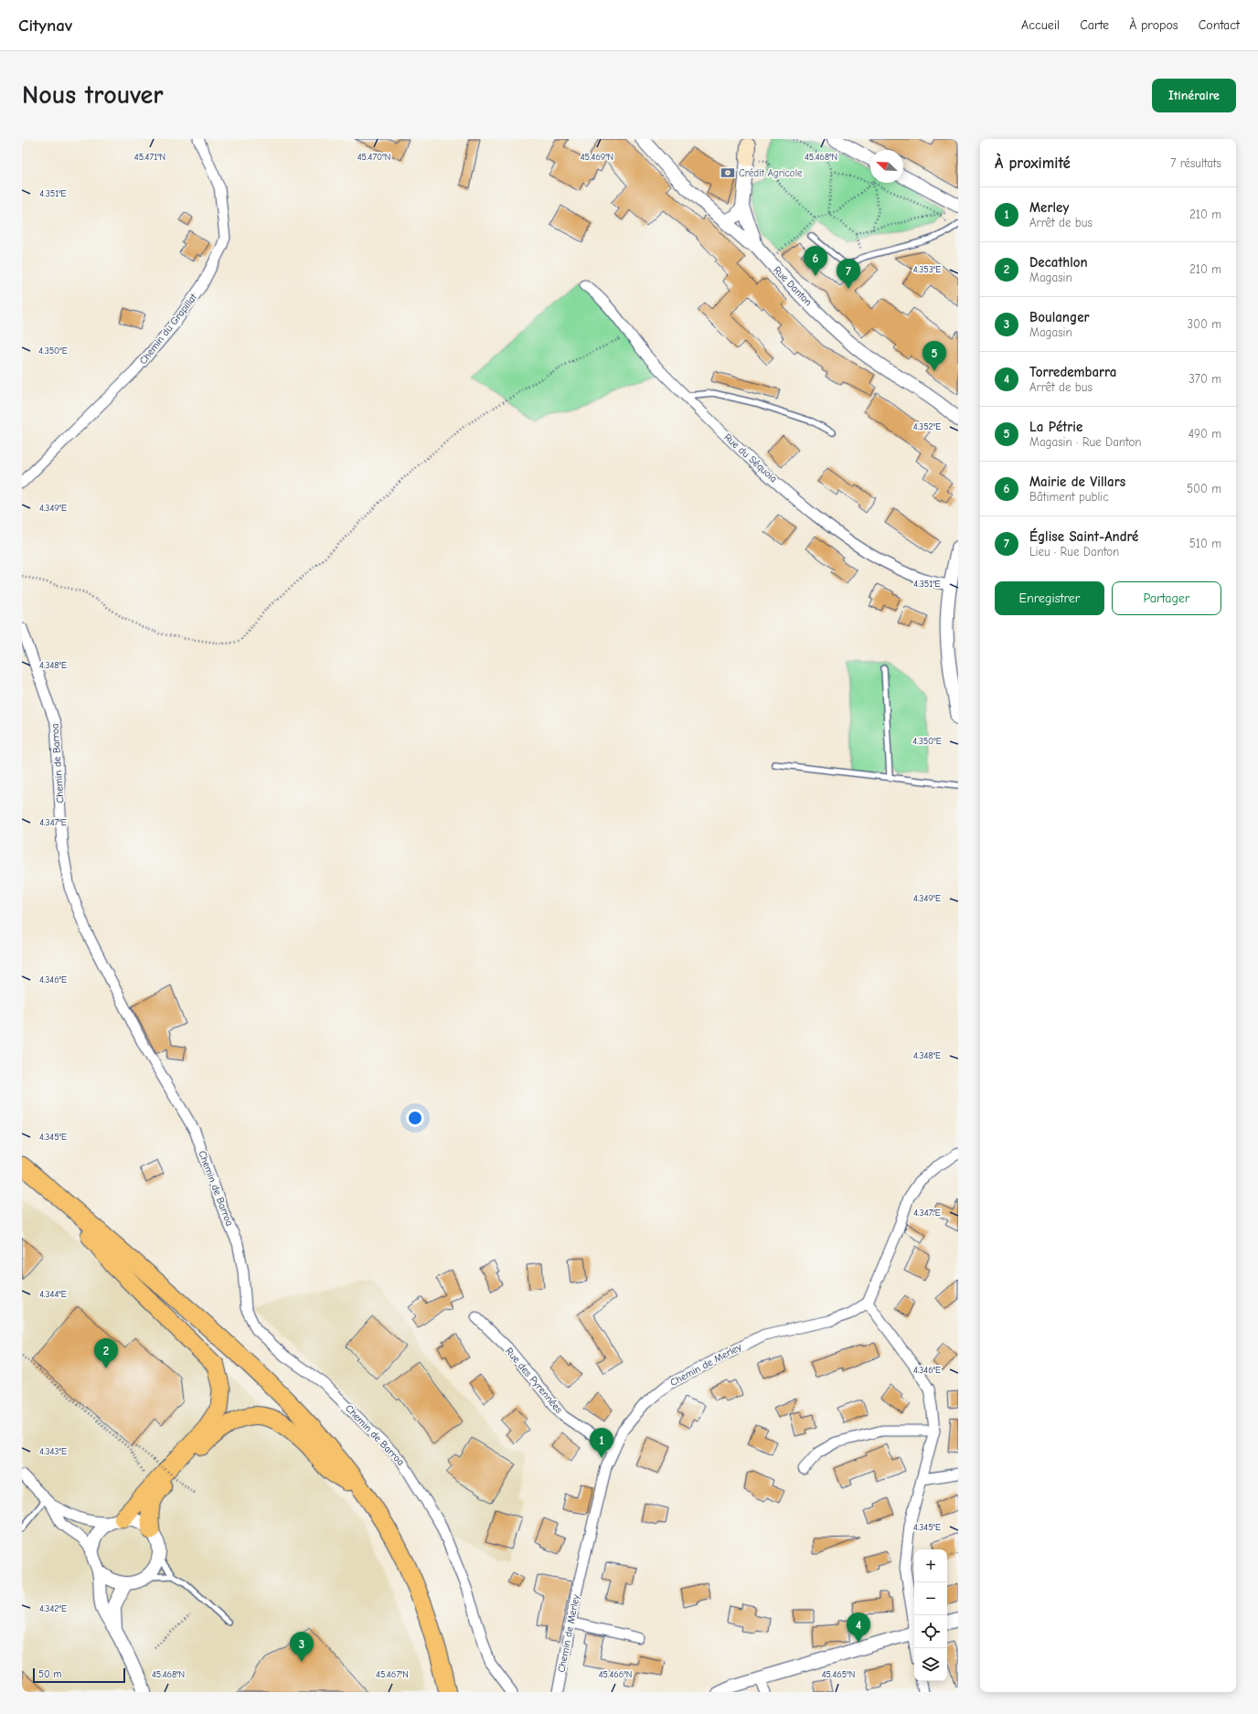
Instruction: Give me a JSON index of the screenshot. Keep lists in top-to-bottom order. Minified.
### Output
{"streets":{"street":["Rue Danton","Chemin du Grapillat","Rue du Séquoia","Chemin de Barroa","Chemin de Merley","Rue des Pyrennées"]},"crossings":[["Chemin de Merley","Rue des Pyrennées"]],"places":{"bank":["Crédit Agricole"]},"scale_bar":"50 m","north":"top left","page":{"header":"Citynav","nav":["Accueil","Carte","À propos","Contact"],"buttons":["Itinéraire",["Enregistrer","Partager"]],"title":"Nous trouver","heading":["À proximité","7 résultats"],"list":[{"mark":"1","name":"Merley","note":"Arrêt de bus","value":"210 m"},{"mark":"2","name":"Decathlon","note":"Magasin","value":"210 m"},{"mark":"3","name":"Boulanger","note":"Magasin","value":"300 m"},{"mark":"4","name":"Torredembarra","note":"Arrêt de bus","value":"370 m"},{"mark":"5","name":"La Pétrie","note":"Magasin · Rue Danton","value":"490 m"},{"mark":"6","name":"Mairie de Villars","note":"Bâtiment public","value":"500 m"},{"mark":"7","name":"Église Saint-André","note":"Lieu · Rue Danton","value":"510 m"}],"pins":["6","7","5","2","1","4","3"],"map_buttons":["+","−"],"scale":"50 m"},"coordinates":["45.471°N","45.470°N","45.469°N","45.468°N","4.351°E","4.353°E","4.350°E","4.352°E","4.349°E","4.348°E","4.347°E","4.346°E","4.345°E","4.344°E","4.343°E","4.342°E","45.467°N","45.466°N","45.465°N"]}
